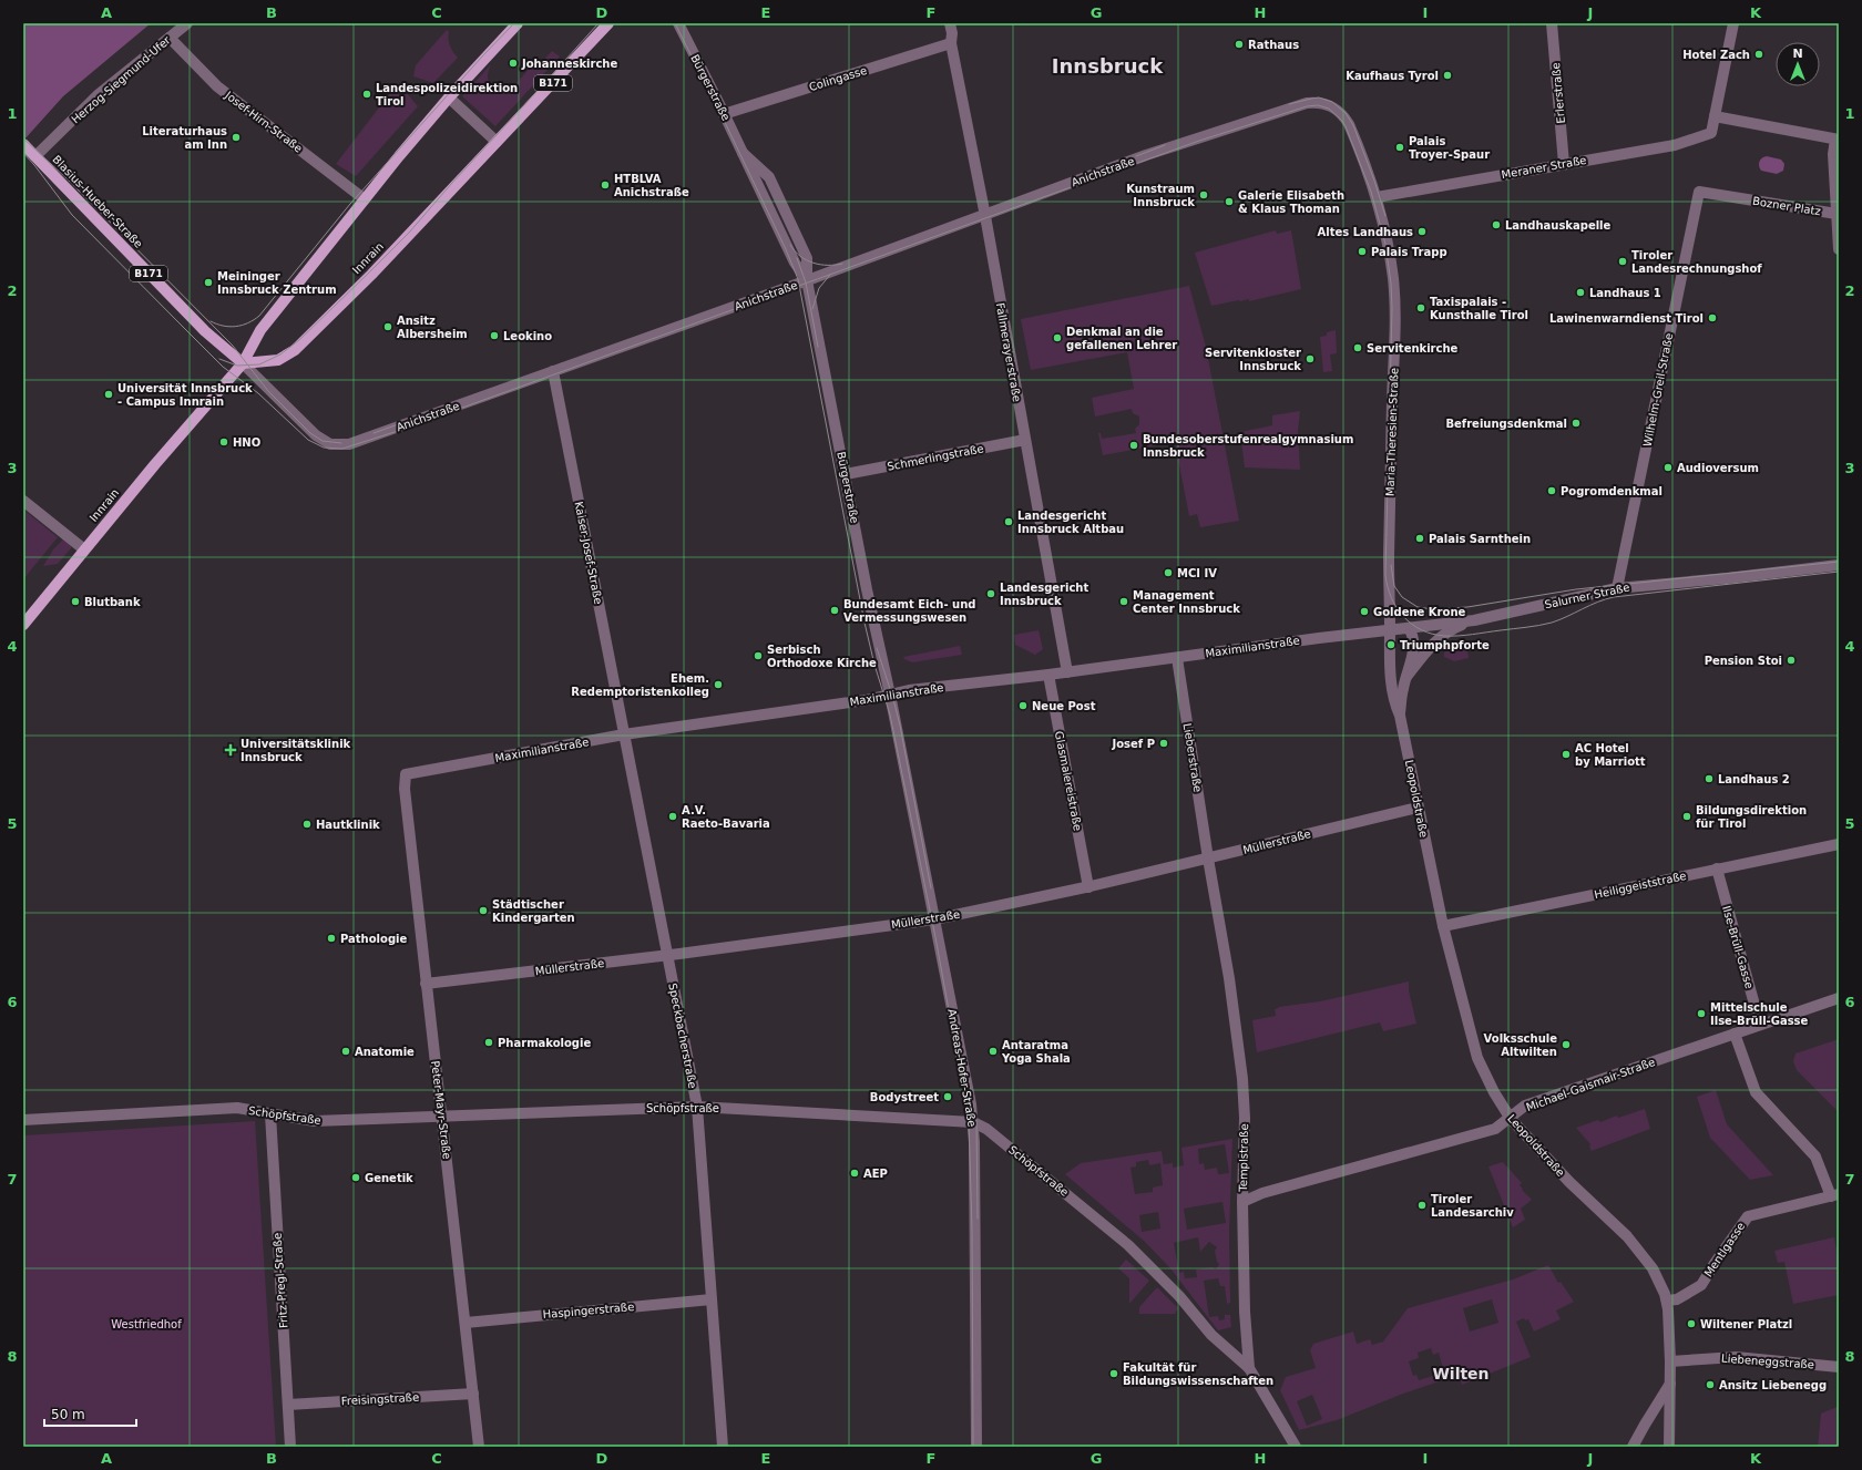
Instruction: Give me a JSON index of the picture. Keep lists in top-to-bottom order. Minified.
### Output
{"streets":{"main road":["B171","Blasius-Hueber-Straße","Innrain"],"street":["Colingasse","Herzog-Siegmund-Ufer","Bürgerstraße","Erlerstraße","Josef-Hirn-Straße","Meraner Straße","Anichstraße","Bozner Platz","Fallmerayerstraße","Wilhelm-Greil-Straße","Maria-Theresien-Straße","Schmerlingstraße","Kaiser-Josef-Straße","Salurner Straße","Maximilianstraße","Lieberstraße","Glasmalereistraße","Leopoldstraße","Müllerstraße","Heiliggeiststraße","Ilse-Brüll-Gasse","Speckbacherstraße","Andreas-Hofer-Straße","Michael-Gaismair-Straße","Schöpfstraße","Peter-Mayr-Straße","Templstraße","Mentlgasse","Fritz-Pregl-Straße","Haspingerstraße","Liebeneggstraße","Freisingstraße"]},"crossings":[["Colingasse","Bürgerstraße"],["Colingasse","Fallmerayerstraße"],["Herzog-Siegmund-Ufer","Josef-Hirn-Straße"],["Herzog-Siegmund-Ufer","Blasius-Hueber-Straße"],["Bürgerstraße","Anichstraße"],["Bürgerstraße","Schmerlingstraße"],["Bürgerstraße","Maximilianstraße"],["Bürgerstraße","Andreas-Hofer-Straße"],["Erlerstraße","Meraner Straße"],["Josef-Hirn-Straße","Innrain"],["Meraner Straße","Bozner Platz"],["Meraner Straße","Maria-Theresien-Straße"],["Anichstraße","Blasius-Hueber-Straße"],["Anichstraße","Innrain"],["Anichstraße","Fallmerayerstraße"],["Anichstraße","Maria-Theresien-Straße"],["Anichstraße","Kaiser-Josef-Straße"],["Blasius-Hueber-Straße","Innrain"],["Bozner Platz","Wilhelm-Greil-Straße"],["Fallmerayerstraße","Schmerlingstraße"],["Fallmerayerstraße","Maximilianstraße"],["Wilhelm-Greil-Straße","Salurner Straße"],["Maria-Theresien-Straße","Salurner Straße"],["Maria-Theresien-Straße","Maximilianstraße"],["Maria-Theresien-Straße","Leopoldstraße"],["Kaiser-Josef-Straße","Maximilianstraße"],["Kaiser-Josef-Straße","Speckbacherstraße"],["Salurner Straße","Maximilianstraße"],["Salurner Straße","Leopoldstraße"],["Maximilianstraße","Lieberstraße"],["Maximilianstraße","Glasmalereistraße"],["Maximilianstraße","Leopoldstraße"],["Maximilianstraße","Speckbacherstraße"],["Maximilianstraße","Andreas-Hofer-Straße"],["Maximilianstraße","Peter-Mayr-Straße"],["Lieberstraße","Müllerstraße"],["Lieberstraße","Templstraße"],["Glasmalereistraße","Müllerstraße"],["Leopoldstraße","Müllerstraße"],["Leopoldstraße","Heiliggeiststraße"],["Leopoldstraße","Michael-Gaismair-Straße"],["Leopoldstraße","Mentlgasse"],["Leopoldstraße","Liebeneggstraße"],["Müllerstraße","Speckbacherstraße"],["Müllerstraße","Andreas-Hofer-Straße"],["Müllerstraße","Peter-Mayr-Straße"],["Müllerstraße","Templstraße"],["Heiliggeiststraße","Ilse-Brüll-Gasse"],["Ilse-Brüll-Gasse","Michael-Gaismair-Straße"],["Speckbacherstraße","Schöpfstraße"],["Speckbacherstraße","Haspingerstraße"],["Andreas-Hofer-Straße","Schöpfstraße"],["Michael-Gaismair-Straße","Templstraße"],["Schöpfstraße","Peter-Mayr-Straße"],["Schöpfstraße","Templstraße"],["Schöpfstraße","Fritz-Pregl-Straße"],["Peter-Mayr-Straße","Haspingerstraße"],["Peter-Mayr-Straße","Freisingstraße"],["Fritz-Pregl-Straße","Freisingstraße"]],"districts":["Innsbruck","Wilten"],"parks":["Westfriedhof"],"places":{"other":["Rathaus","Hotel Zach","Johanneskirche","Kaufhaus Tyrol","Landespolizeidirektion Tirol","Literaturhaus am Inn","Palais Troyer-Spaur","HTBLVA Anichstraße","Kunstraum Innsbruck","Galerie Elisabeth & Klaus Thoman","Landhauskapelle","Altes Landhaus","Palais Trapp","Tiroler Landesrechnungshof","Meininger Innsbruck Zentrum","Landhaus 1","Taxispalais - Kunsthalle Tirol","Lawinenwarndienst Tirol","Ansitz Albersheim","Leokino","Denkmal an die gefallenen Lehrer","Servitenkirche","Servitenkloster Innsbruck","Universität Innsbruck - Campus Innrain","Befreiungsdenkmal","HNO","Bundesoberstufenrealgymnasium Innsbruck","Audioversum","Pogromdenkmal","Landesgericht Innsbruck Altbau","Palais Sarnthein","MCI IV","Landesgericht Innsbruck","Blutbank","Management Center Innsbruck","Bundesamt Eich- und Vermessungswesen","Goldene Krone","Triumphpforte","Serbisch Orthodoxe Kirche","Pension Stoi","Ehem. Redemptoristenkolleg","Neue Post","Josef P","AC Hotel by Marriott","Landhaus 2","A.V. Raeto-Bavaria","Bildungsdirektion für Tirol","Hautklinik","Städtischer Kindergarten","Pathologie","Mittelschule Ilse-Brüll-Gasse","Pharmakologie","Volksschule Altwilten","Anatomie","Antaratma Yoga Shala","Bodystreet","AEP","Genetik","Tiroler Landesarchiv","Wiltener Platzl","Fakultät für Bildungswissenschaften","Ansitz Liebenegg"],"health":["Universitätsklinik Innsbruck"]},"scale_bar":"50 m","north":"top","grid":{"columns":["A","B","C","D","E","F","G","H","I","J","K"],"rows":["1","2","3","4","5","6","7","8"]}}
